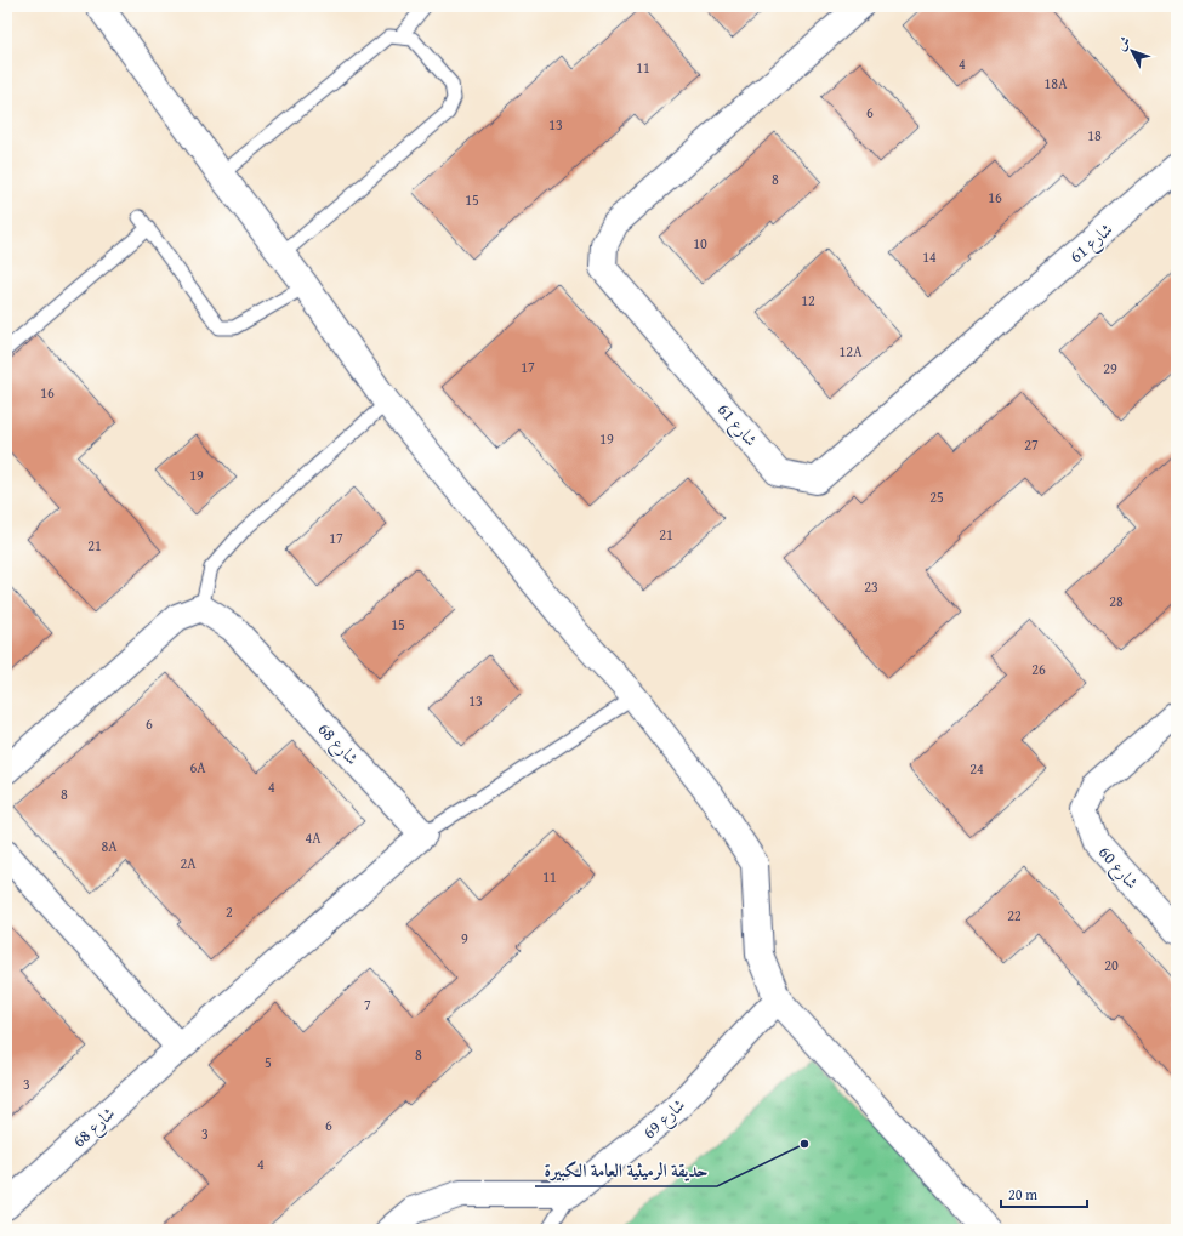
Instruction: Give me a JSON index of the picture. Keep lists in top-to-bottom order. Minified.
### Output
{"streets":{"street":["شارع 61","شارع 68","شارع 60","شارع 69"]},"places":["حديقة الرميثية العامة الكبيرة"],"house_numbers":["4","11","18A","6","13","18","8","16","15","10","14","12","12A","17","29","16","19","27","19","25","21","17","21","23","28","15","26","13","6","6A","24","4","8","4A","8A","2A","11","2","22","9","20","7","8","5","3","6","3","4"],"scale_bar":"20 m","north":"top left"}
